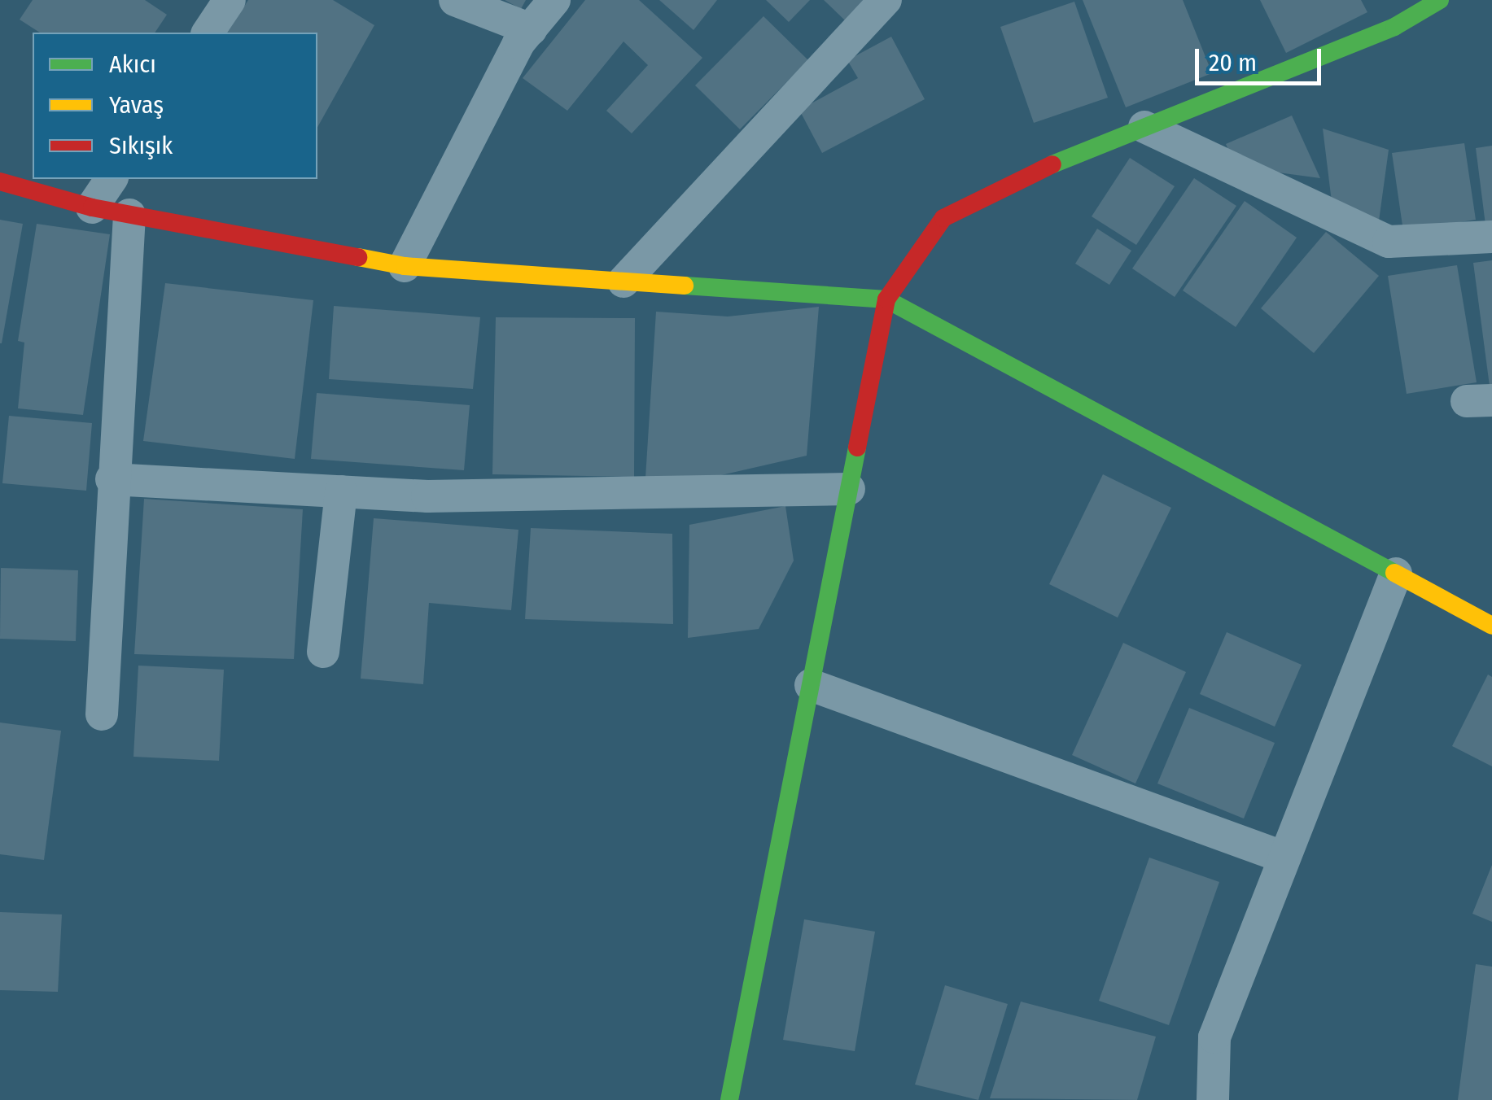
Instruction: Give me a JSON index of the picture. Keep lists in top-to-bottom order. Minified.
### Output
{"legend":["Akıcı","Yavaş","Sıkışık"],"scale_bar":"20 m"}
